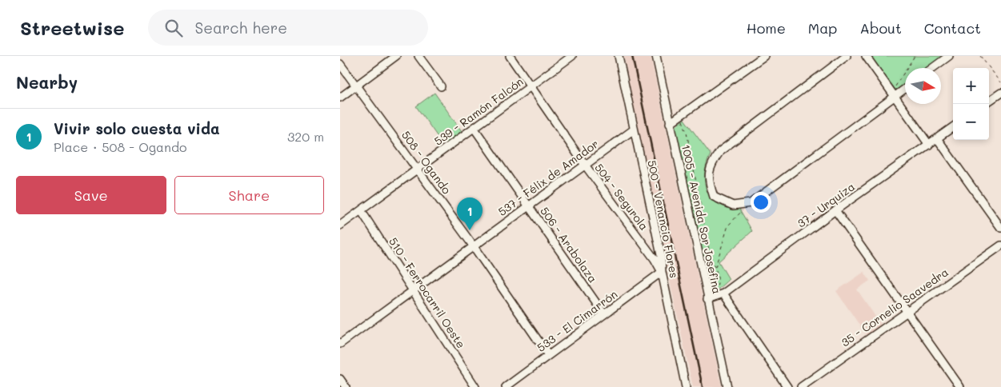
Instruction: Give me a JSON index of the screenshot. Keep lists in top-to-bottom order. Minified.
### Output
{"streets":{"street":["539 - Ramón Falcón","508 - Ogando","537 - Félix de Amador","504 - Segurola","37 - Urquiza","500 - Venancio Flores","1005 - Avenida Sor Josefina","506 - Arabolaza","510 - Ferrocarril Oeste","35 - Cornelio Saavedra","533 - El Cimarrón"]},"crossings":[["539 - Ramón Falcón","508 - Ogando"],["539 - Ramón Falcón","504 - Segurola"],["539 - Ramón Falcón","506 - Arabolaza"],["539 - Ramón Falcón","510 - Ferrocarril Oeste"],["508 - Ogando","537 - Félix de Amador"],["508 - Ogando","533 - El Cimarrón"],["537 - Félix de Amador","504 - Segurola"],["537 - Félix de Amador","500 - Venancio Flores"],["537 - Félix de Amador","506 - Arabolaza"],["537 - Félix de Amador","510 - Ferrocarril Oeste"],["504 - Segurola","500 - Venancio Flores"],["504 - Segurola","533 - El Cimarrón"],["37 - Urquiza","1005 - Avenida Sor Josefina"],["500 - Venancio Flores","533 - El Cimarrón"],["506 - Arabolaza","533 - El Cimarrón"]],"north":"right","page":{"header":"Streetwise","search":"Search here","nav":["Home","Map","About","Contact"],"heading":"Nearby","map_buttons":["+","−"],"list":[{"mark":"1","name":"Vivir solo cuesta vida","note":"Place · 508 - Ogando","value":"320 m"}],"buttons":["Save","Share"],"pins":"1"}}
